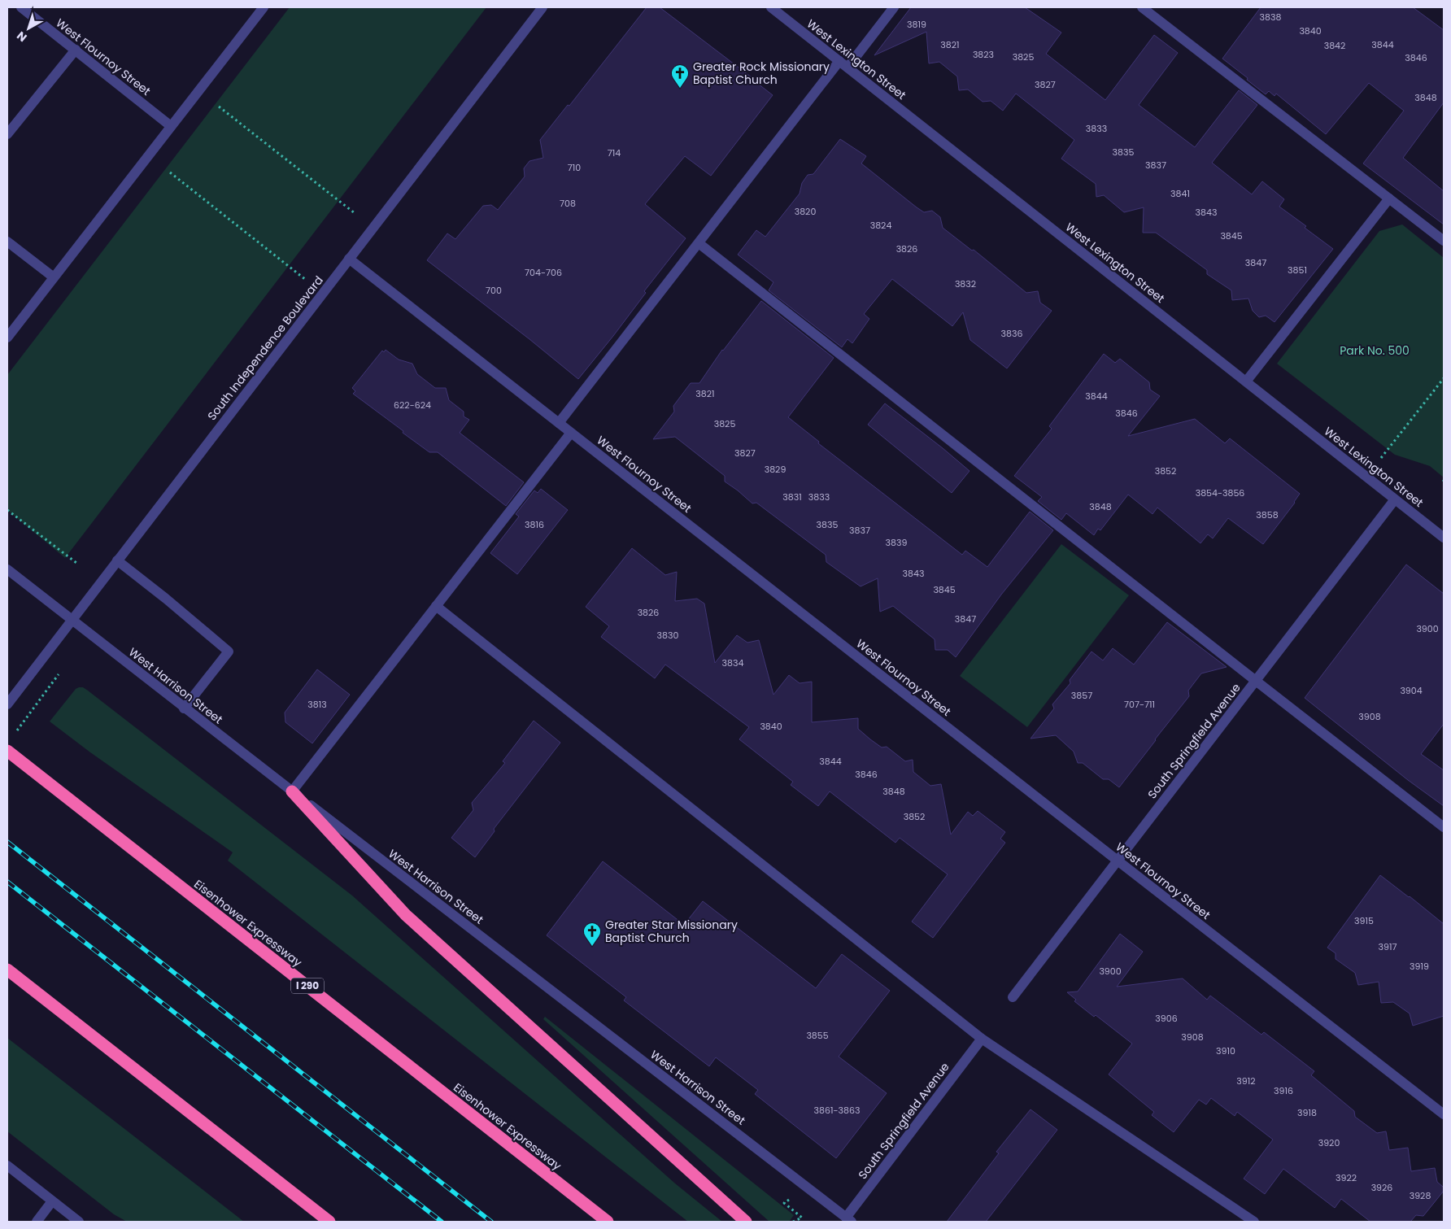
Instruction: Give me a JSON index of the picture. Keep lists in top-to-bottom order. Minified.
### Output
{"streets":{"highway":["Eisenhower Expressway","I 290"],"street":["West Flournoy Street","West Lexington Street","South Independence Boulevard","West Harrison Street","South Springfield Avenue"]},"crossings":[["West Flournoy Street","South Independence Boulevard"],["West Flournoy Street","South Springfield Avenue"],["West Lexington Street","South Springfield Avenue"],["South Independence Boulevard","West Harrison Street"],["West Harrison Street","South Springfield Avenue"]],"parks":["Park No. 500"],"places":{"church":["Greater Rock Missionary Baptist Church","Greater Star Missionary Baptist Church"]},"house_numbers":["3838","3819","3840","3821","3844","3842","3823","3825","3846","3827","3848","3833","3835","714","3837","710","3841","708","3820","3843","3824","3845","3826","3847","3851","704-706","3832","700","3836","3821","3844","622-624","3846","3825","3827","3829","3852","3854-3856","3831","3833","3848","3858","3816","3835","3837","3839","3843","3845","3826","3847","3900","3830","3834","3904","3857","3813","707-711","3908","3840","3844","3846","3848","3852","3915","3917","3919","3900","3906","3855","3908","3910","3912","3916","3861-3863","3918","3920","3922","3926","3928"],"north":"bottom left"}
